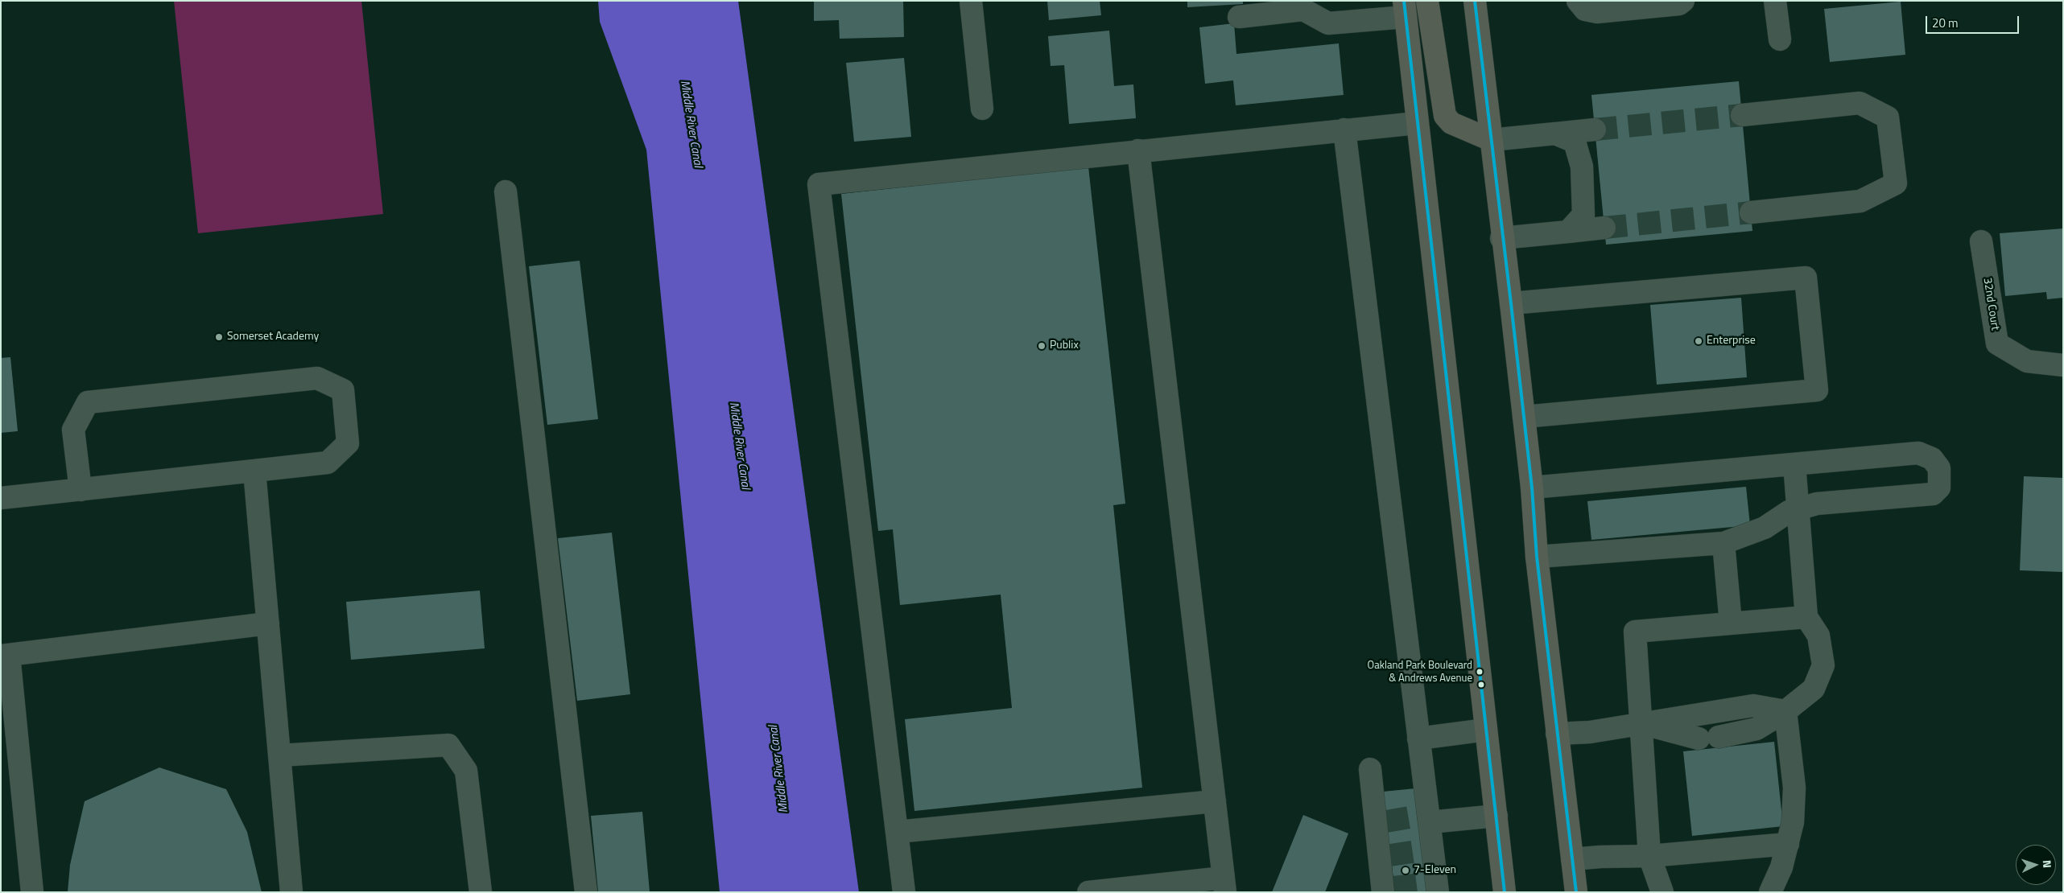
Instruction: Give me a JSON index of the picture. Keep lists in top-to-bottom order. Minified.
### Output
{"streets":{"street":["32nd Court"]},"water":["Middle River Canal"],"places":["Somerset Academy","Enterprise","Publix","Oakland Park Boulevard & Andrews Avenue","7-Eleven"],"scale_bar":"20 m","north":"right"}
